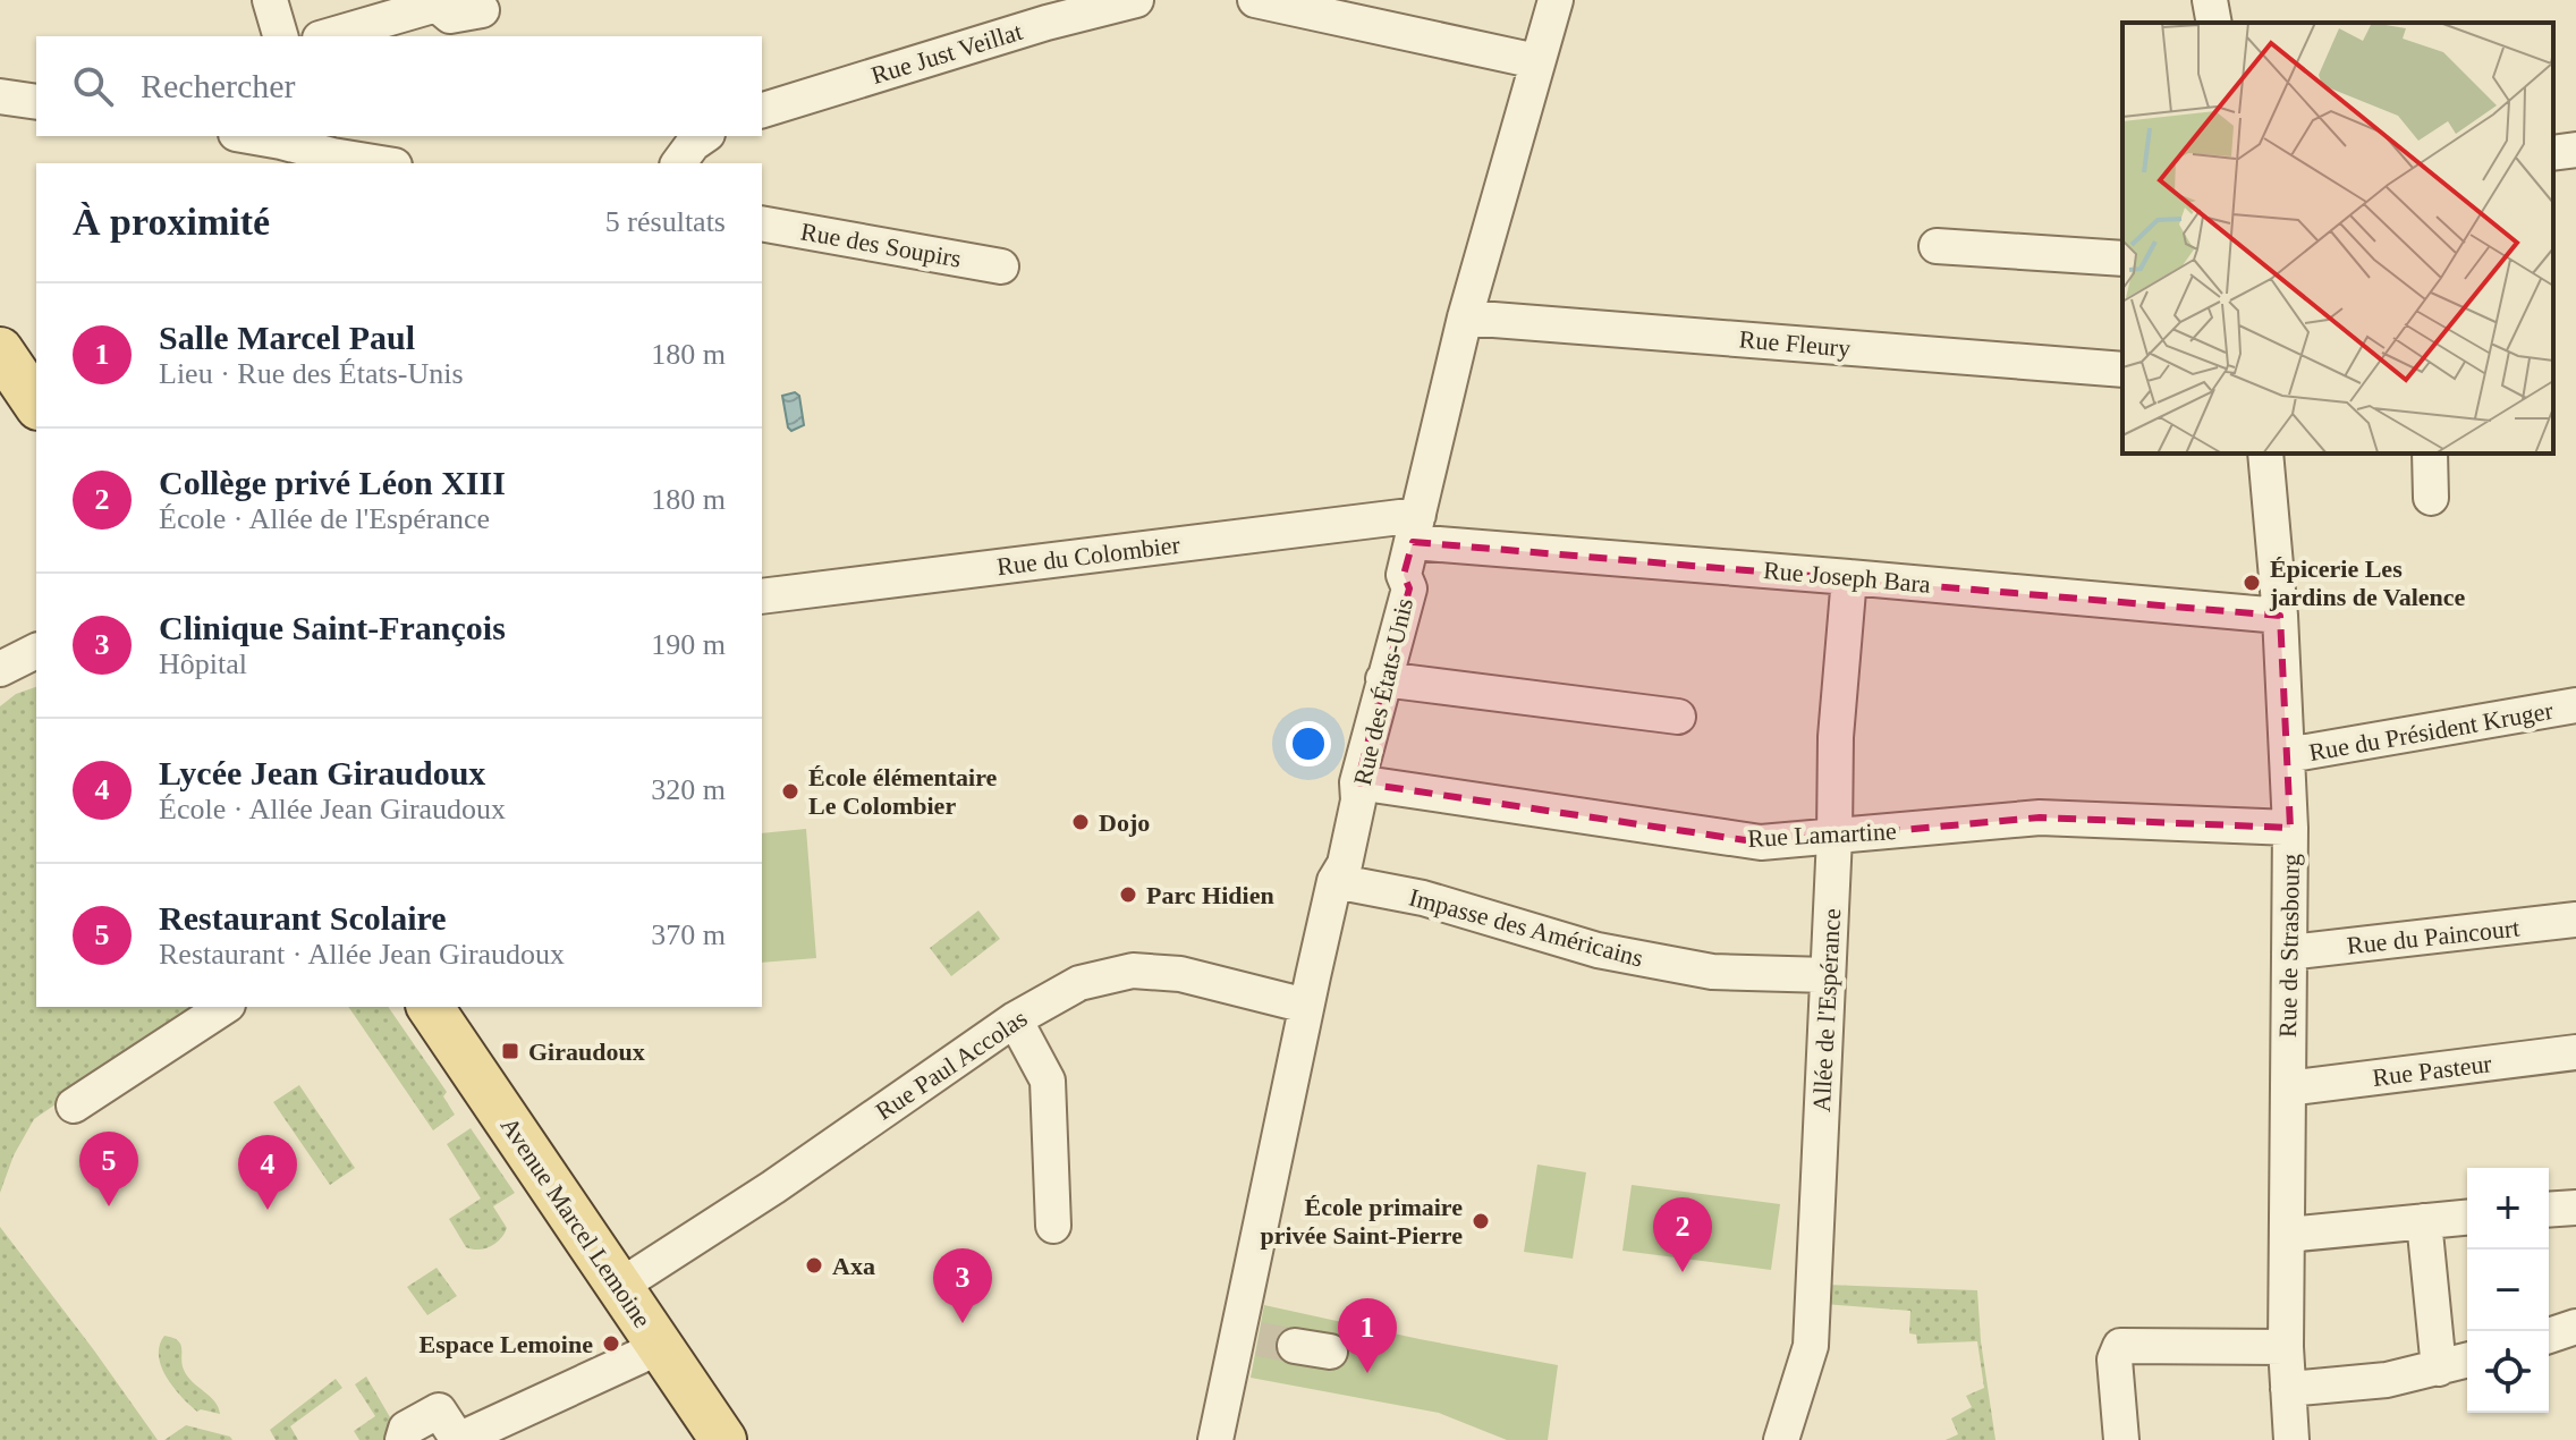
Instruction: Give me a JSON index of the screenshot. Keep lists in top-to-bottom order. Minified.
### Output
{"streets":{"main road":["Avenue Marcel Lemoine"],"street":["Rue Just Veillat","Rue des Soupirs","Rue Fleury","Rue du Colombier","Rue Joseph Bara","Rue des États-Unis","Rue du Président Kruger","Rue Lamartine","Impasse des Américains","Rue du Paincourt","Rue de Strasbourg","Allée de l'Espérance","Rue Paul Accolas","Rue Pasteur"]},"crossings":[["Rue Fleury","Rue des États-Unis"],["Rue du Colombier","Rue Joseph Bara"],["Rue du Colombier","Rue des États-Unis"],["Rue Joseph Bara","Rue des États-Unis"],["Rue Joseph Bara","Rue de Strasbourg"],["Rue Joseph Bara","Allée de l'Espérance"],["Rue des États-Unis","Rue Lamartine"],["Rue des États-Unis","Impasse des Américains"],["Rue des États-Unis","Rue Paul Accolas"],["Rue du Président Kruger","Rue de Strasbourg"],["Rue Lamartine","Rue de Strasbourg"],["Rue Lamartine","Allée de l'Espérance"],["Impasse des Américains","Allée de l'Espérance"],["Rue du Paincourt","Rue de Strasbourg"],["Rue de Strasbourg","Rue Pasteur"],["Rue Paul Accolas","Avenue Marcel Lemoine"]],"places":{"other":["Épicerie Les jardins de Valence","École élémentaire Le Colombier","Dojo","Parc Hidien","École primaire privée Saint-Pierre","Axa","Espace Lemoine"],"transit":["Giraudoux"]},"page":{"search":"Rechercher","heading":["À proximité","5 résultats"],"list":[{"mark":"1","name":"Salle Marcel Paul","note":"Lieu · Rue des États-Unis","value":"180 m"},{"mark":"2","name":"Collège privé Léon XIII","note":"École · Allée de l'Espérance","value":"180 m"},{"mark":"3","name":"Clinique Saint-François","note":"Hôpital","value":"190 m"},{"mark":"4","name":"Lycée Jean Giraudoux","note":"École · Allée Jean Giraudoux","value":"320 m"},{"mark":"5","name":"Restaurant Scolaire","note":"Restaurant · Allée Jean Giraudoux","value":"370 m"}],"pins":["5","4","2","3","1"],"map_buttons":["+","−"]}}
